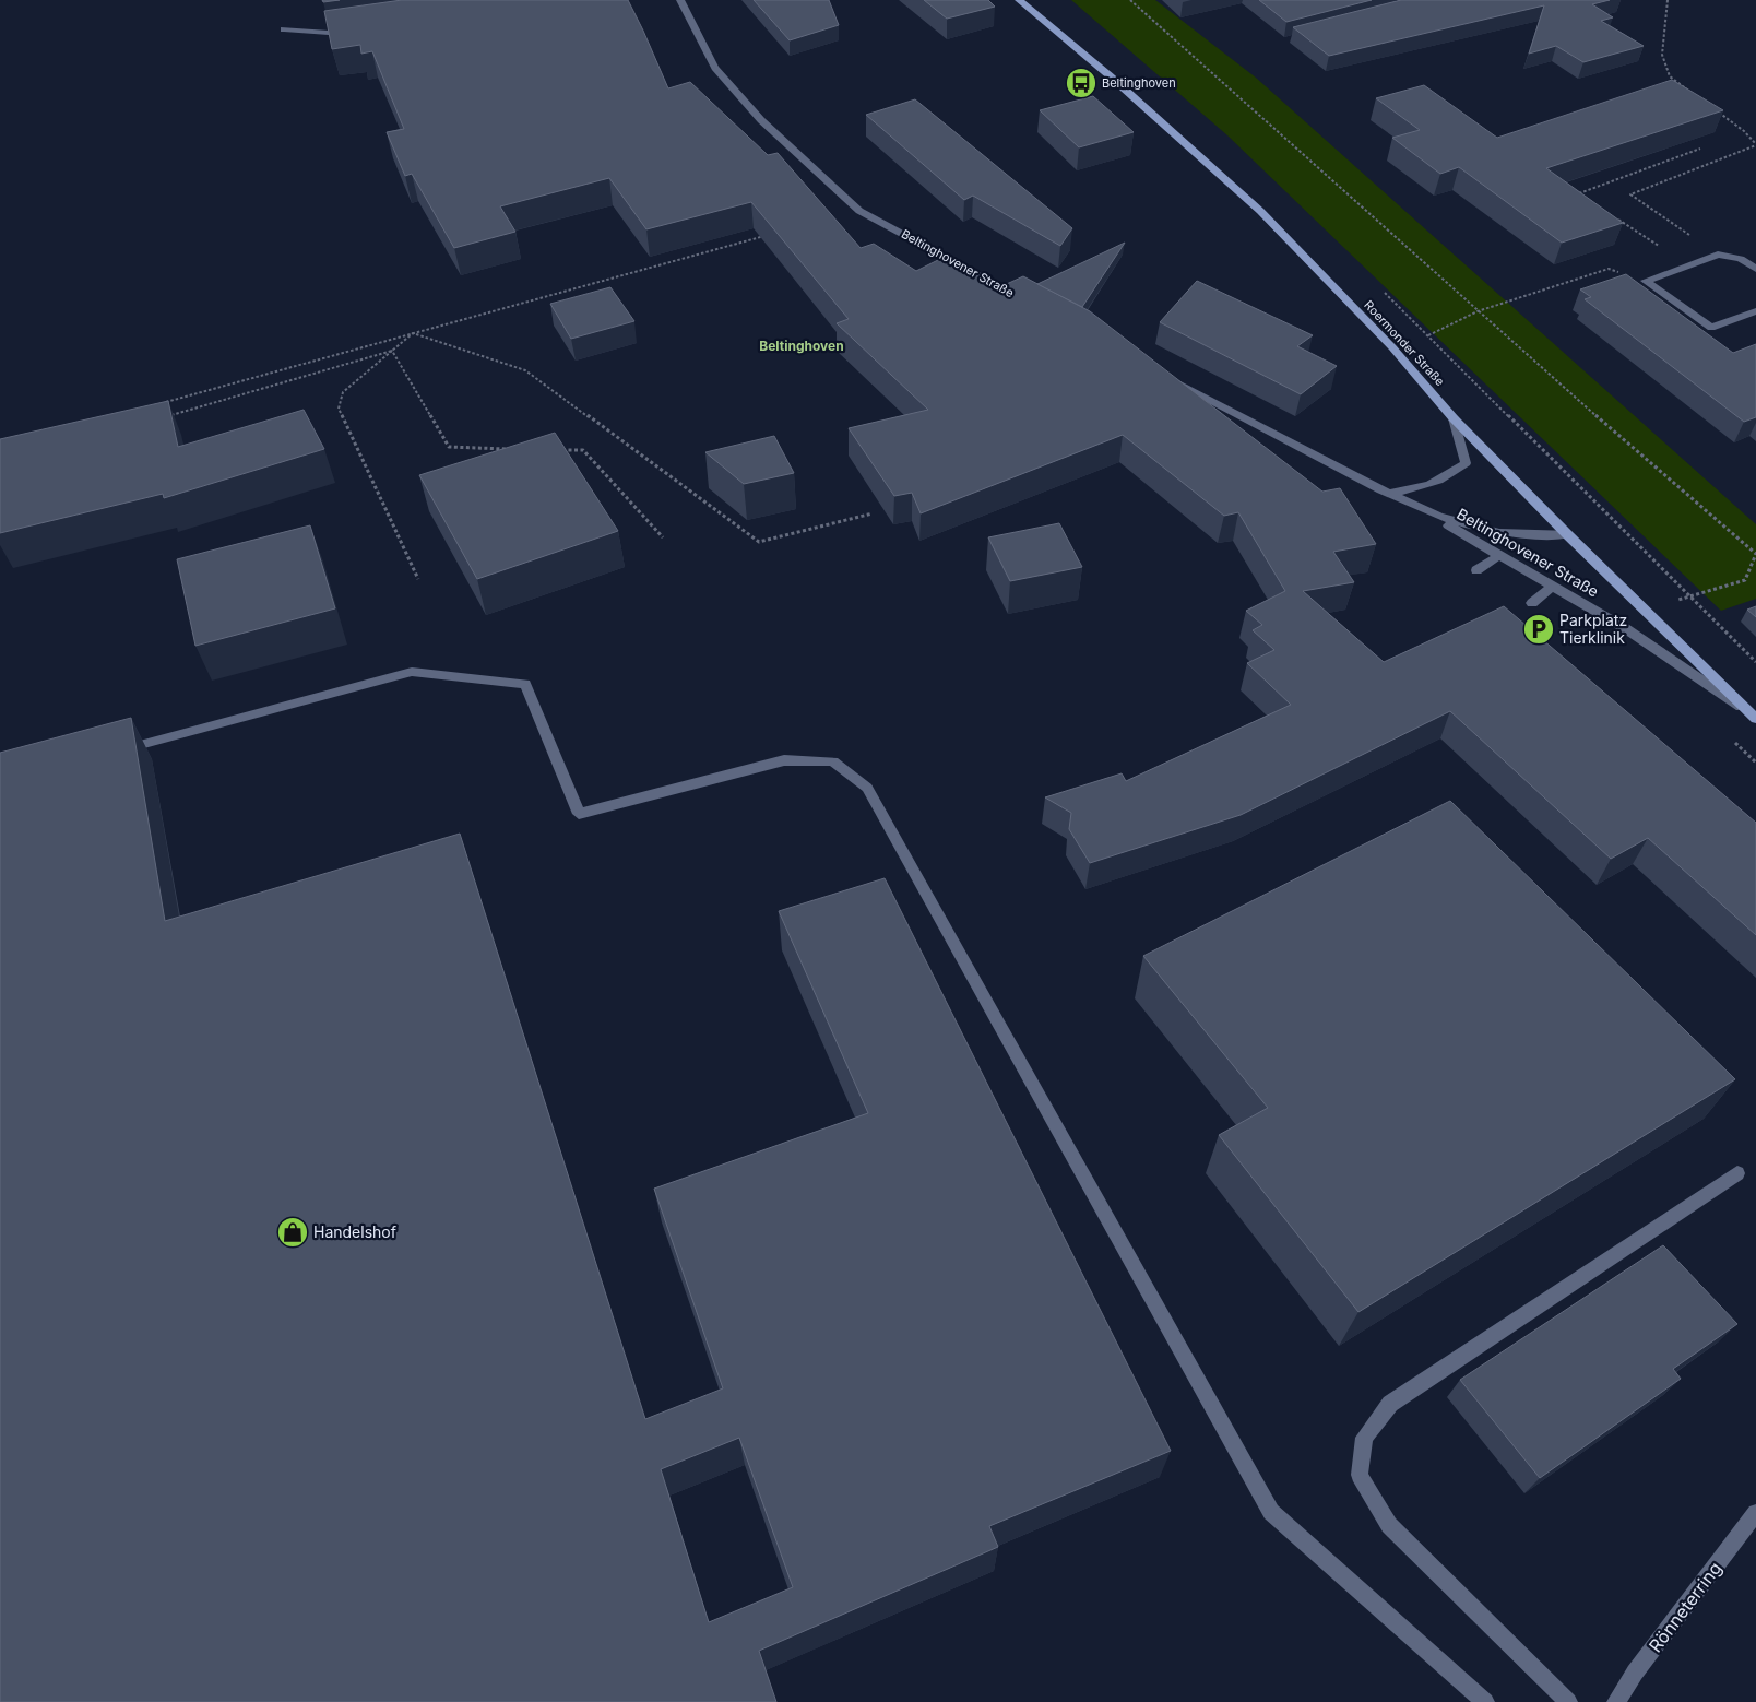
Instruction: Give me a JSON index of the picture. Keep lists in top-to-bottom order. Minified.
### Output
{"streets":{"main road":["Roermonder Straße"],"street":["Beltinghovener Straße","Rönneterring"]},"crossings":[["Beltinghovener Straße","Roermonder Straße"]],"districts":["Beltinghoven"],"places":{"bus stop":["Beltinghoven"],"parking":["Parkplatz Tierklinik"],"shop":["Handelshof"]}}
